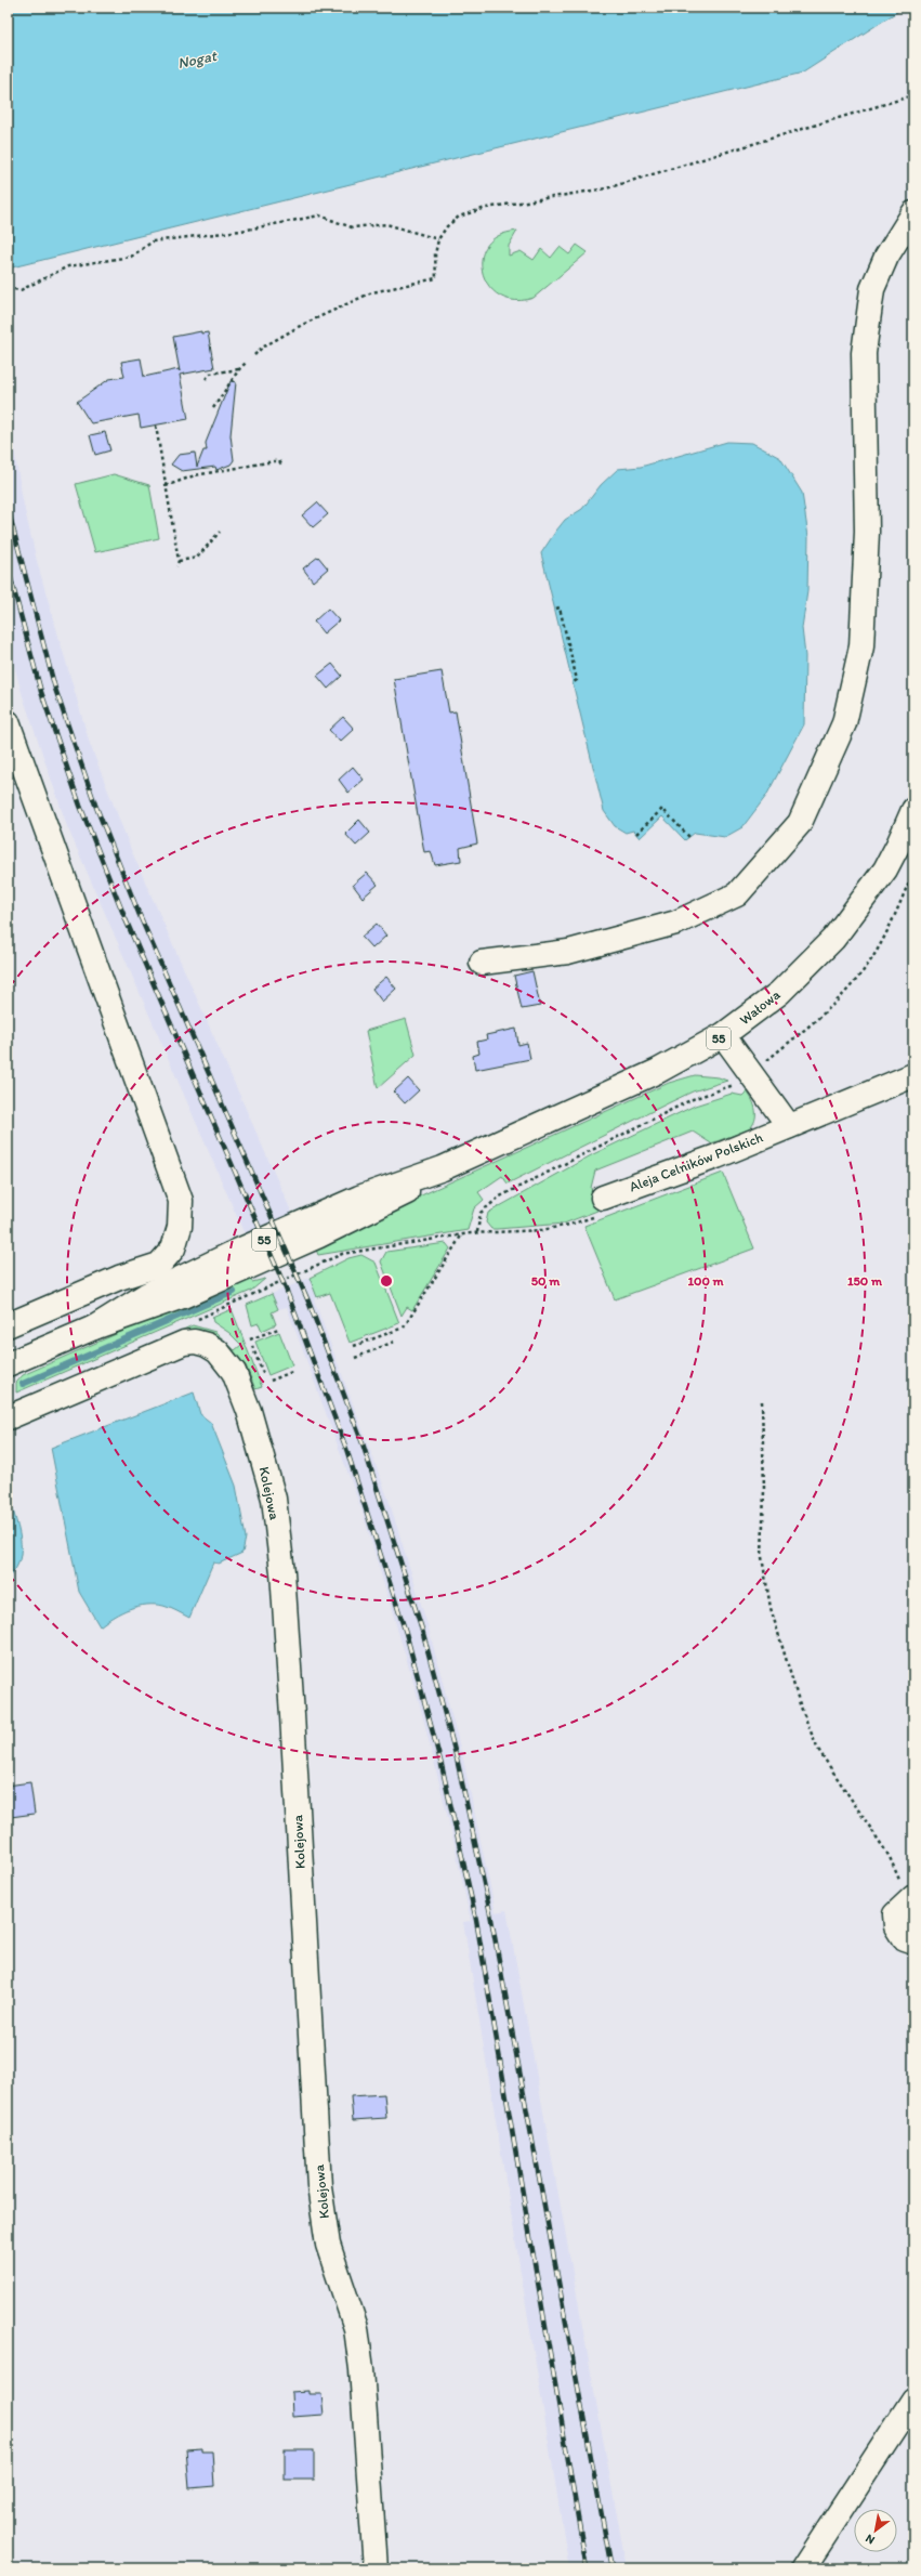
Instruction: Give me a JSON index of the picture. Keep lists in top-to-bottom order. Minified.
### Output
{"streets":{"street":["Wałowa","55","Aleja Celników Polskich","Kolejowa"]},"water":["Nogat"],"north":"bottom left","rings":["50 m","100 m","150 m"]}
